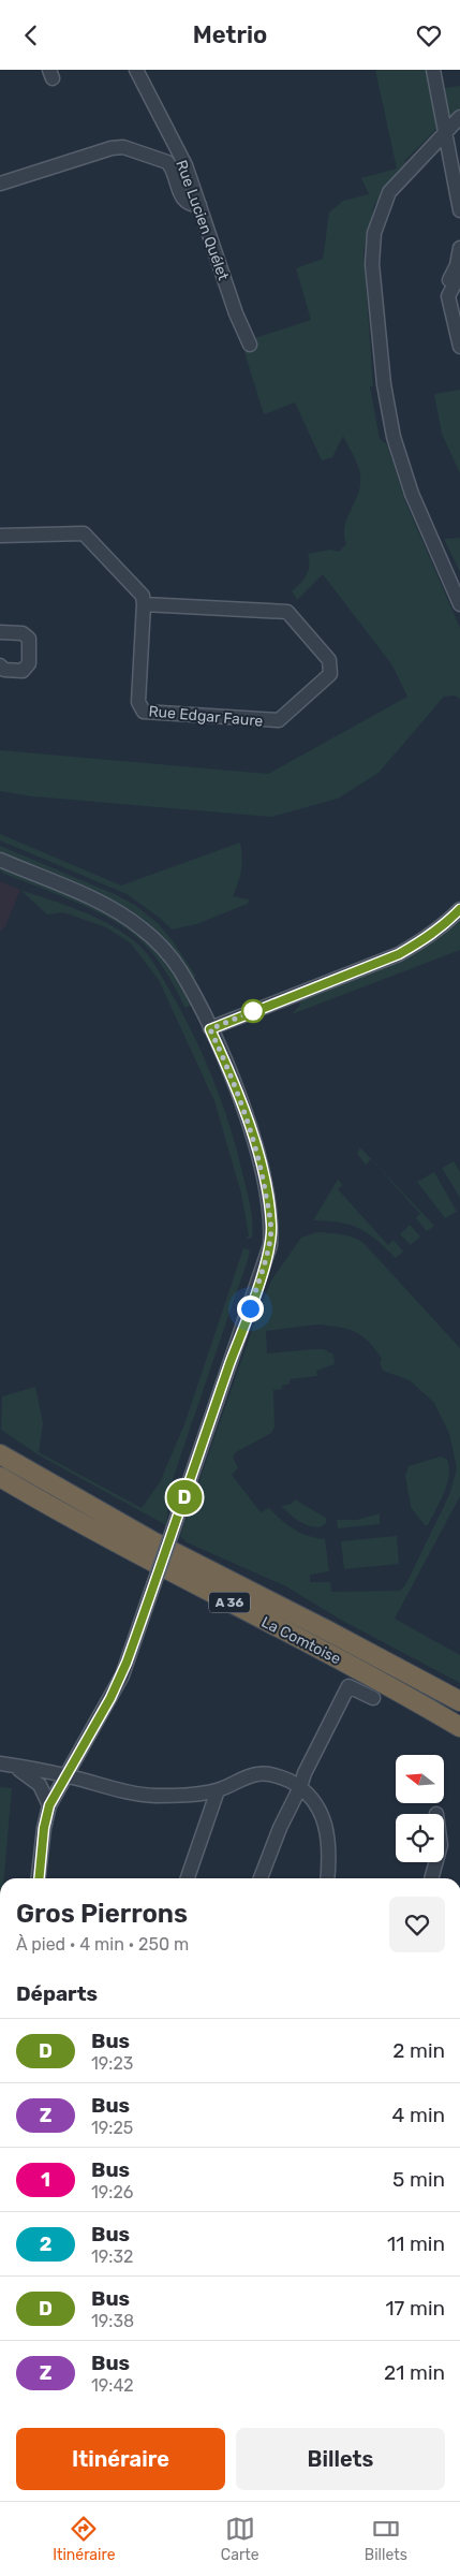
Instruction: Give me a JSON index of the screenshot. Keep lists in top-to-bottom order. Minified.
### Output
{"streets":{"highway":["A 36","La Comtoise"],"street":["Rue Lucien Quélet","Rue Edgar Faure"]},"lines":["bus line D"],"north":"left","page":{"header":"Metrio","on_map":"D","heading":[["Gros Pierrons","À pied · 4 min · 250 m"],"Départs"],"list":[{"mark":"D","name":"Bus","note":"19:23","value":"2 min"},{"mark":"Z","name":"Bus","note":"19:25","value":"4 min"},{"mark":"1","name":"Bus","note":"19:26","value":"5 min"},{"mark":"2","name":"Bus","note":"19:32","value":"11 min"},{"mark":"D","name":"Bus","note":"19:38","value":"17 min"},{"mark":"Z","name":"Bus","note":"19:42","value":"21 min"}],"buttons":["Itinéraire","Billets"],"tabs":["Itinéraire","Carte","Billets"]}}
